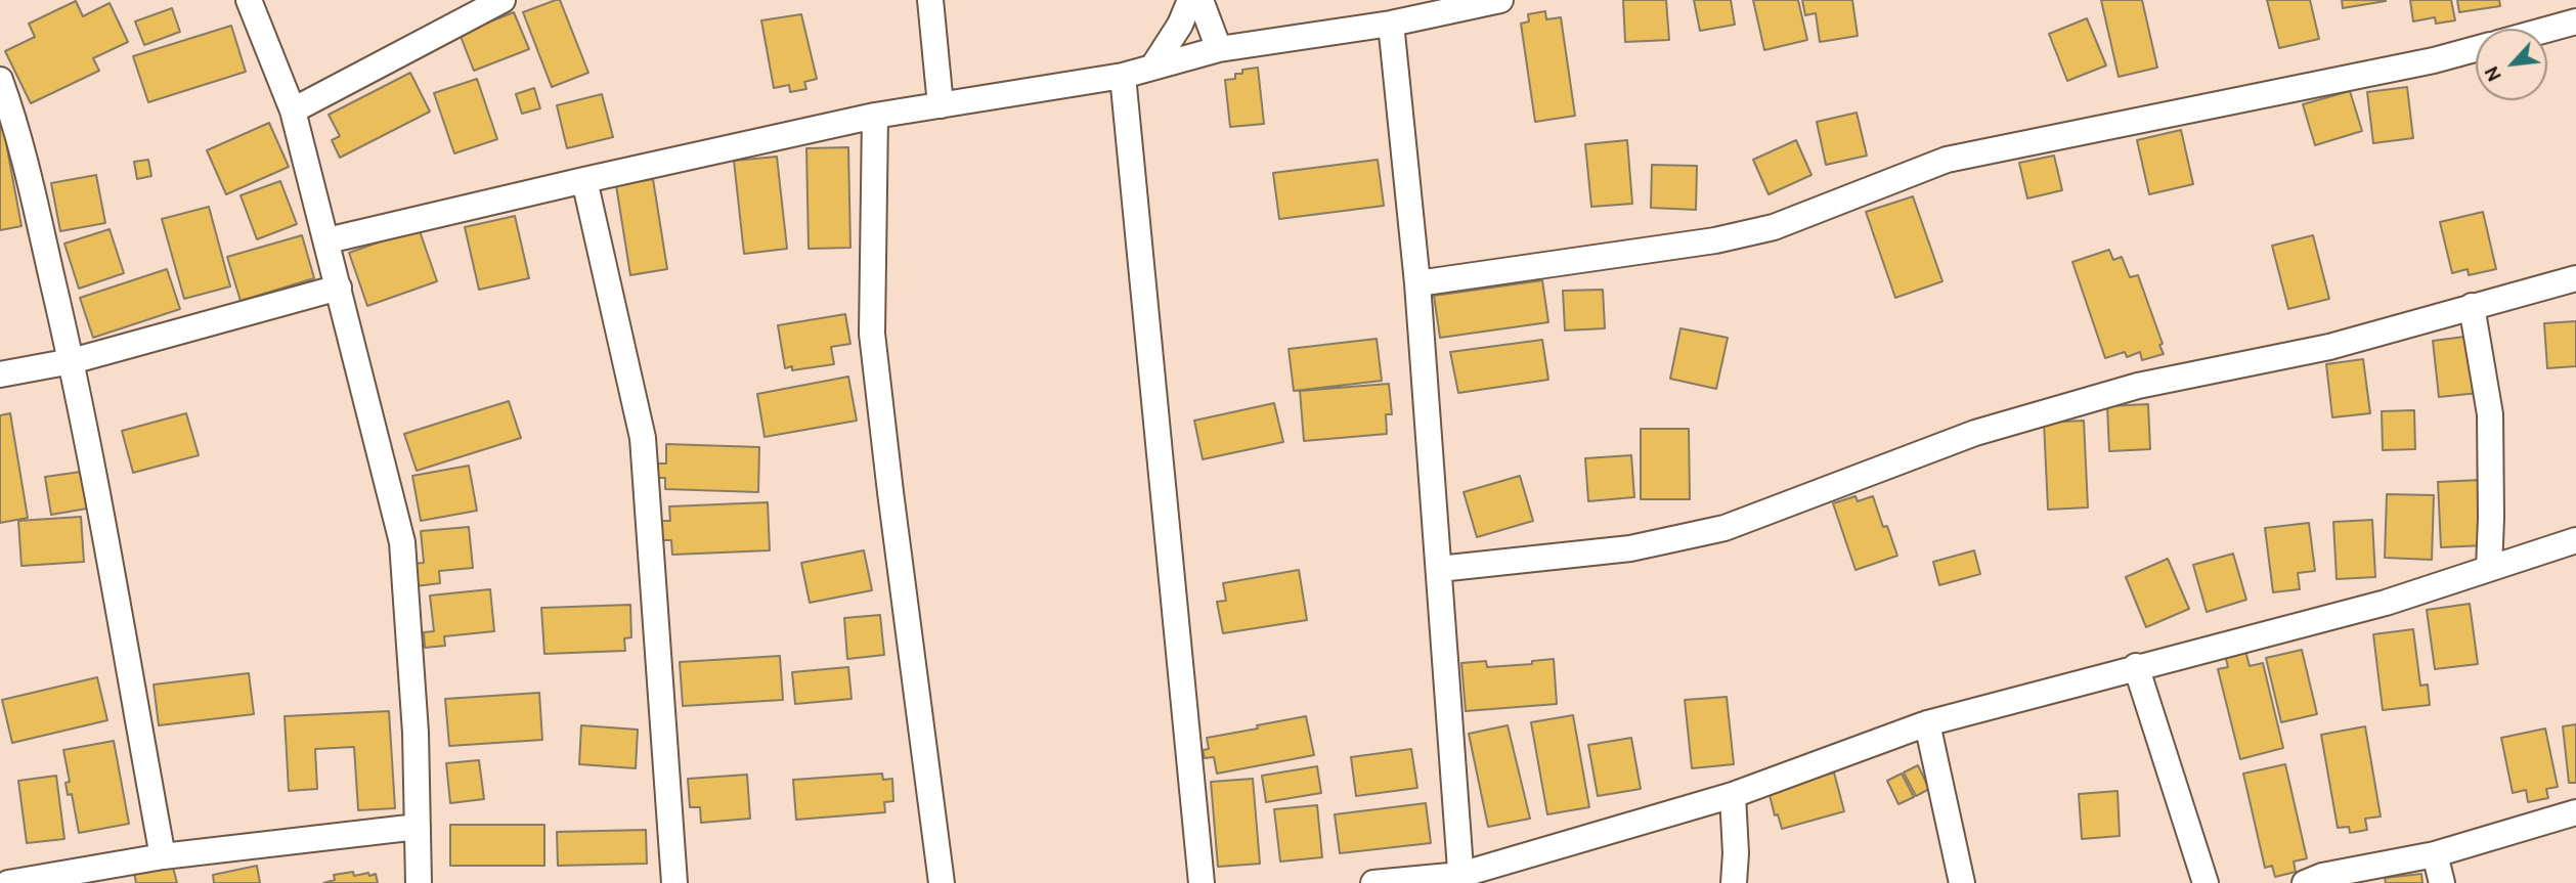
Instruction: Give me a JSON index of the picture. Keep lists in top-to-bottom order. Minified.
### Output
{"north":"bottom left"}
